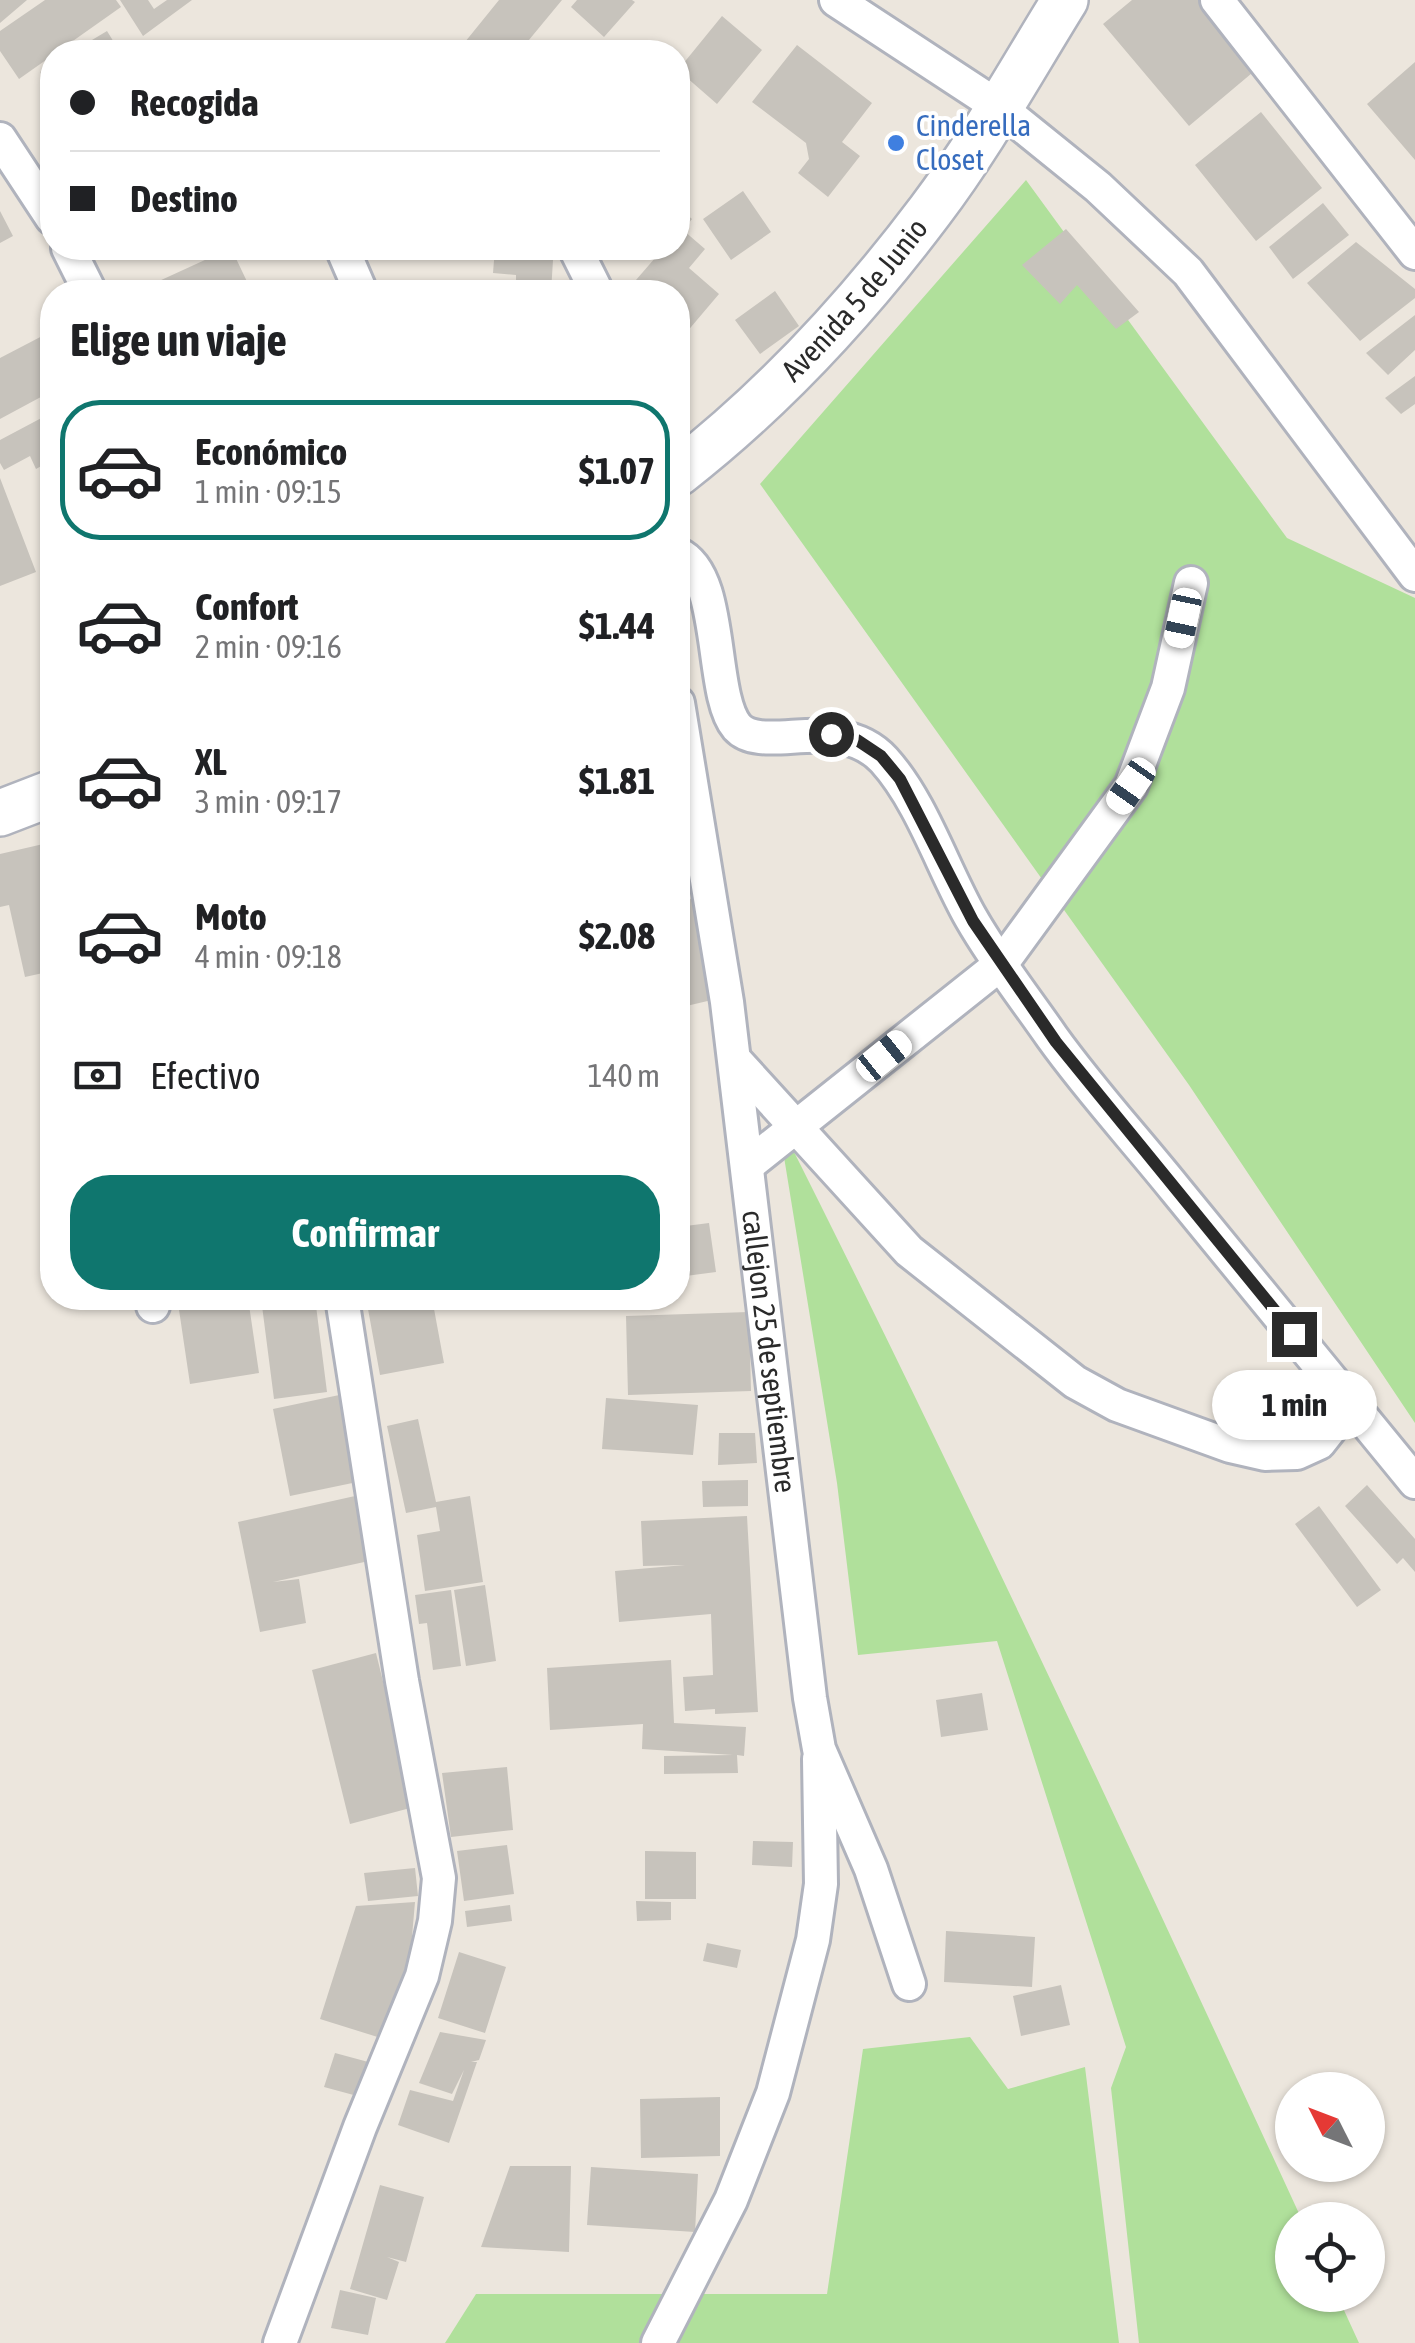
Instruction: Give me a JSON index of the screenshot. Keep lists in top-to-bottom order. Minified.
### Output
{"streets":{"street":["Avenida 5 de Junio","callejon 25 de septiembre"]},"places":["Cinderella Closet"],"north":"top left","page":{"banner":["Recogida","Destino"],"heading":"Elige un viaje","list":[{"name":"Económico","note":"1 min · 09:15","value":"$1.07"},{"name":"Confort","note":"2 min · 09:16","value":"$1.44"},{"name":"XL","note":"3 min · 09:17","value":"$1.81"},{"name":"Moto","note":"4 min · 09:18","value":"$2.08"}],"pay":["Efectivo","140 m"],"buttons":"Confirmar","bubble":"1 min"}}
